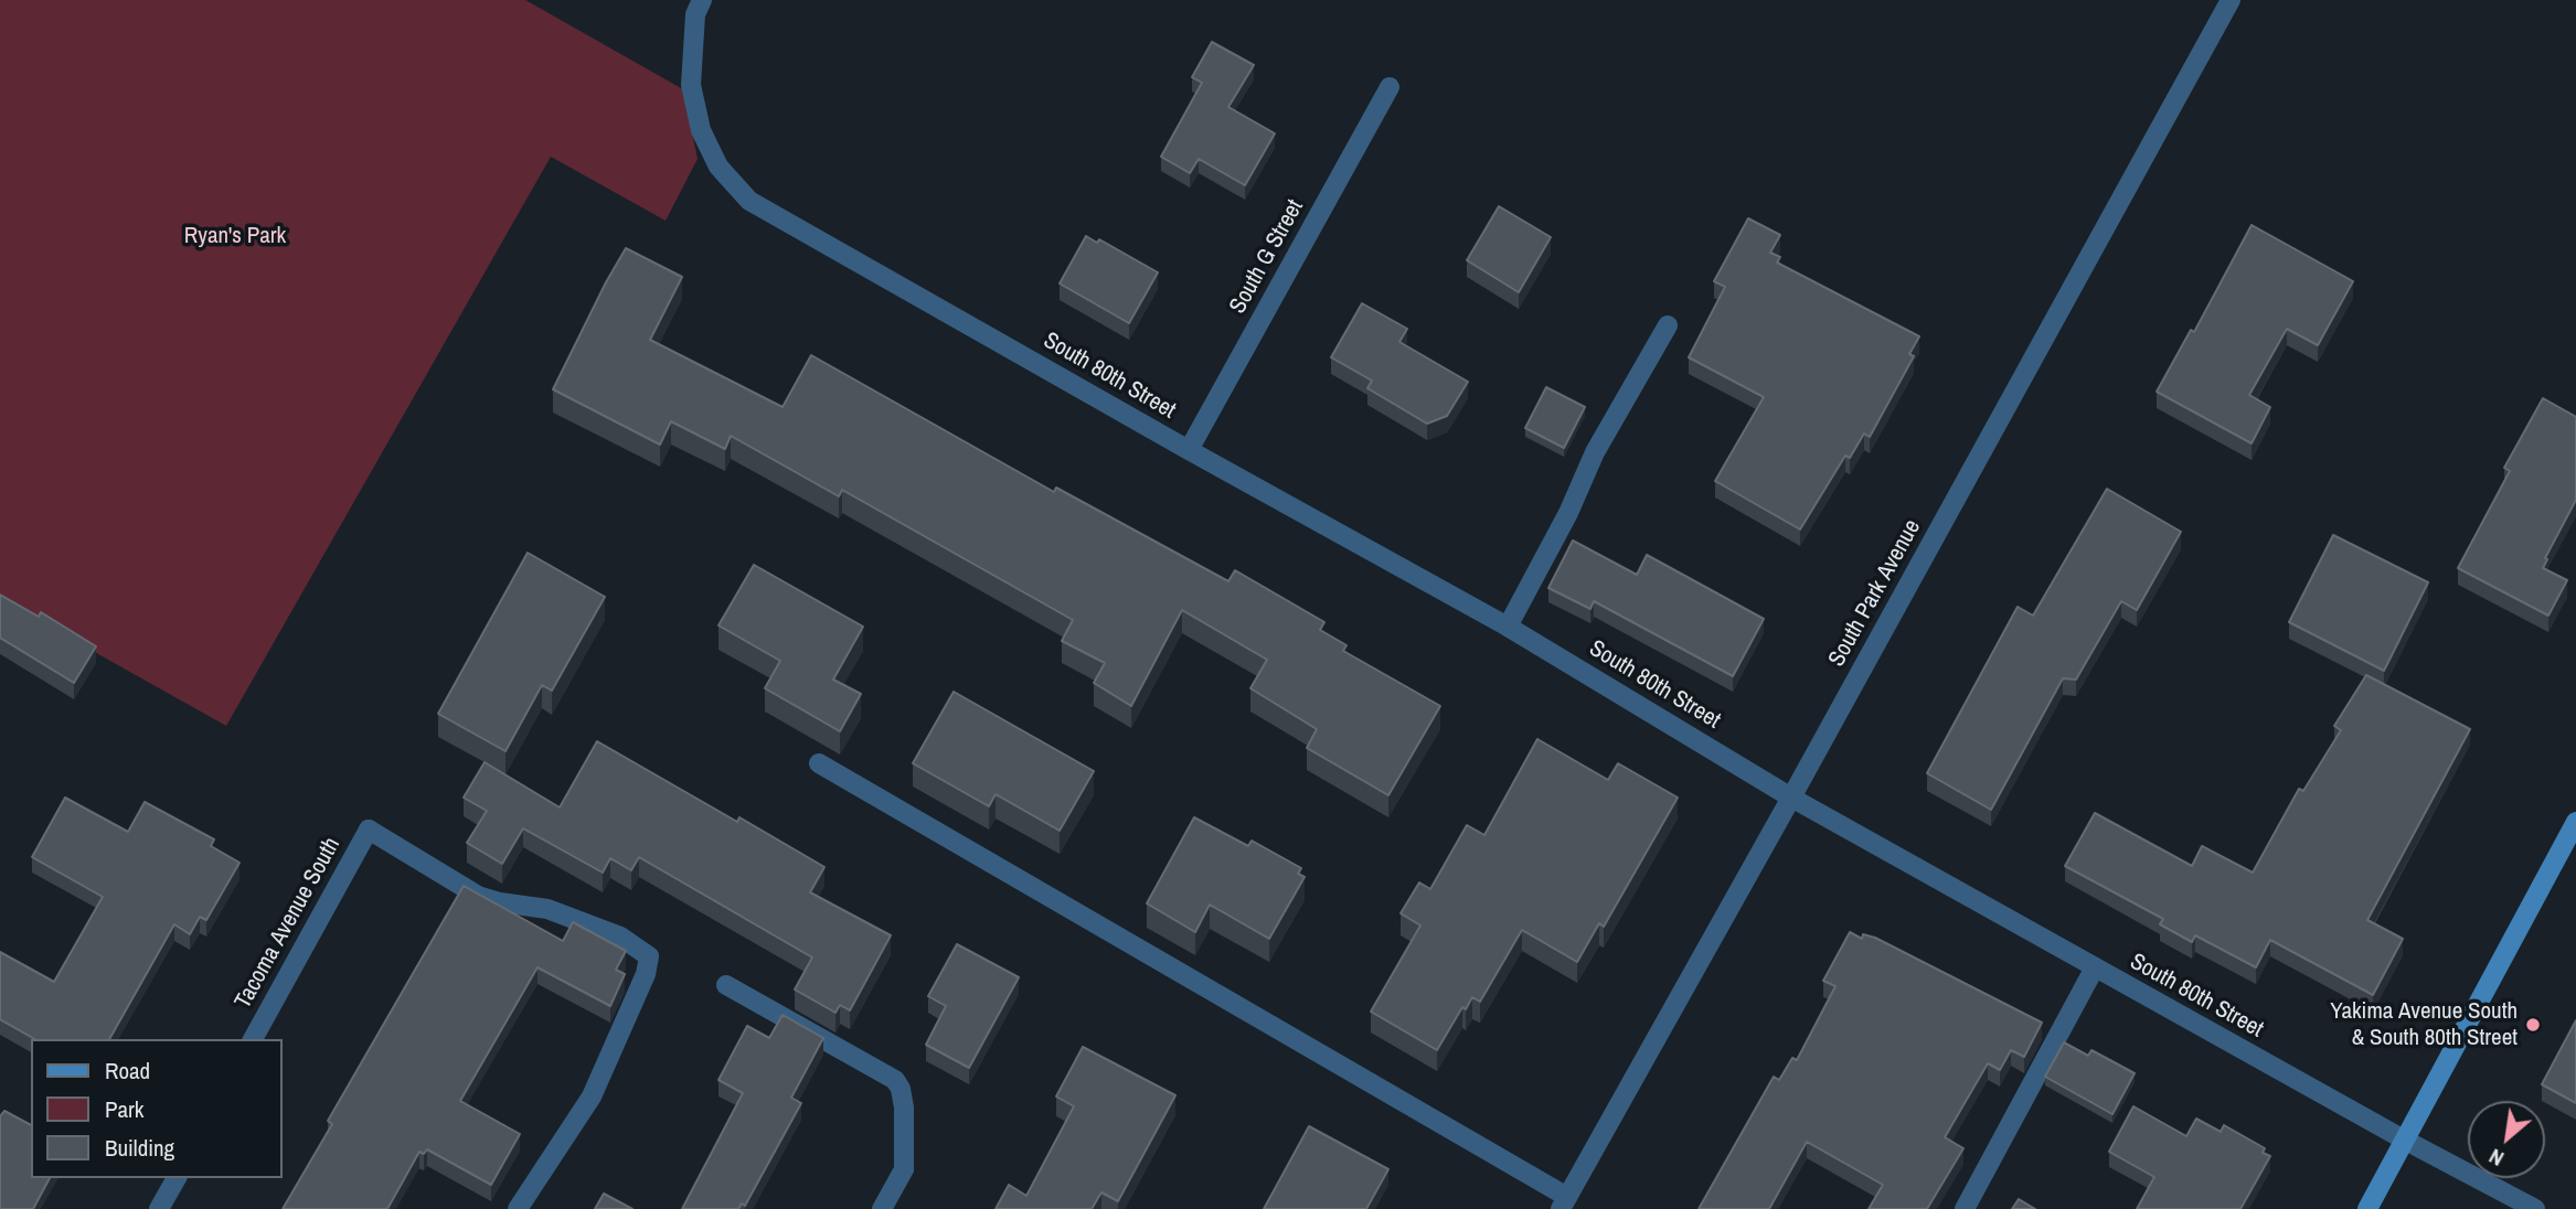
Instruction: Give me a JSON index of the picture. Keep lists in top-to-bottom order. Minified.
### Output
{"streets":{"street":["South G Street","South 80th Street","South Park Avenue","Tacoma Avenue South"]},"crossings":[["South G Street","South 80th Street"],["South 80th Street","South Park Avenue"]],"parks":["Ryan's Park"],"places":["Yakima Avenue South & South 80th Street"],"legend":["Road","Park","Building"],"north":"bottom left"}
